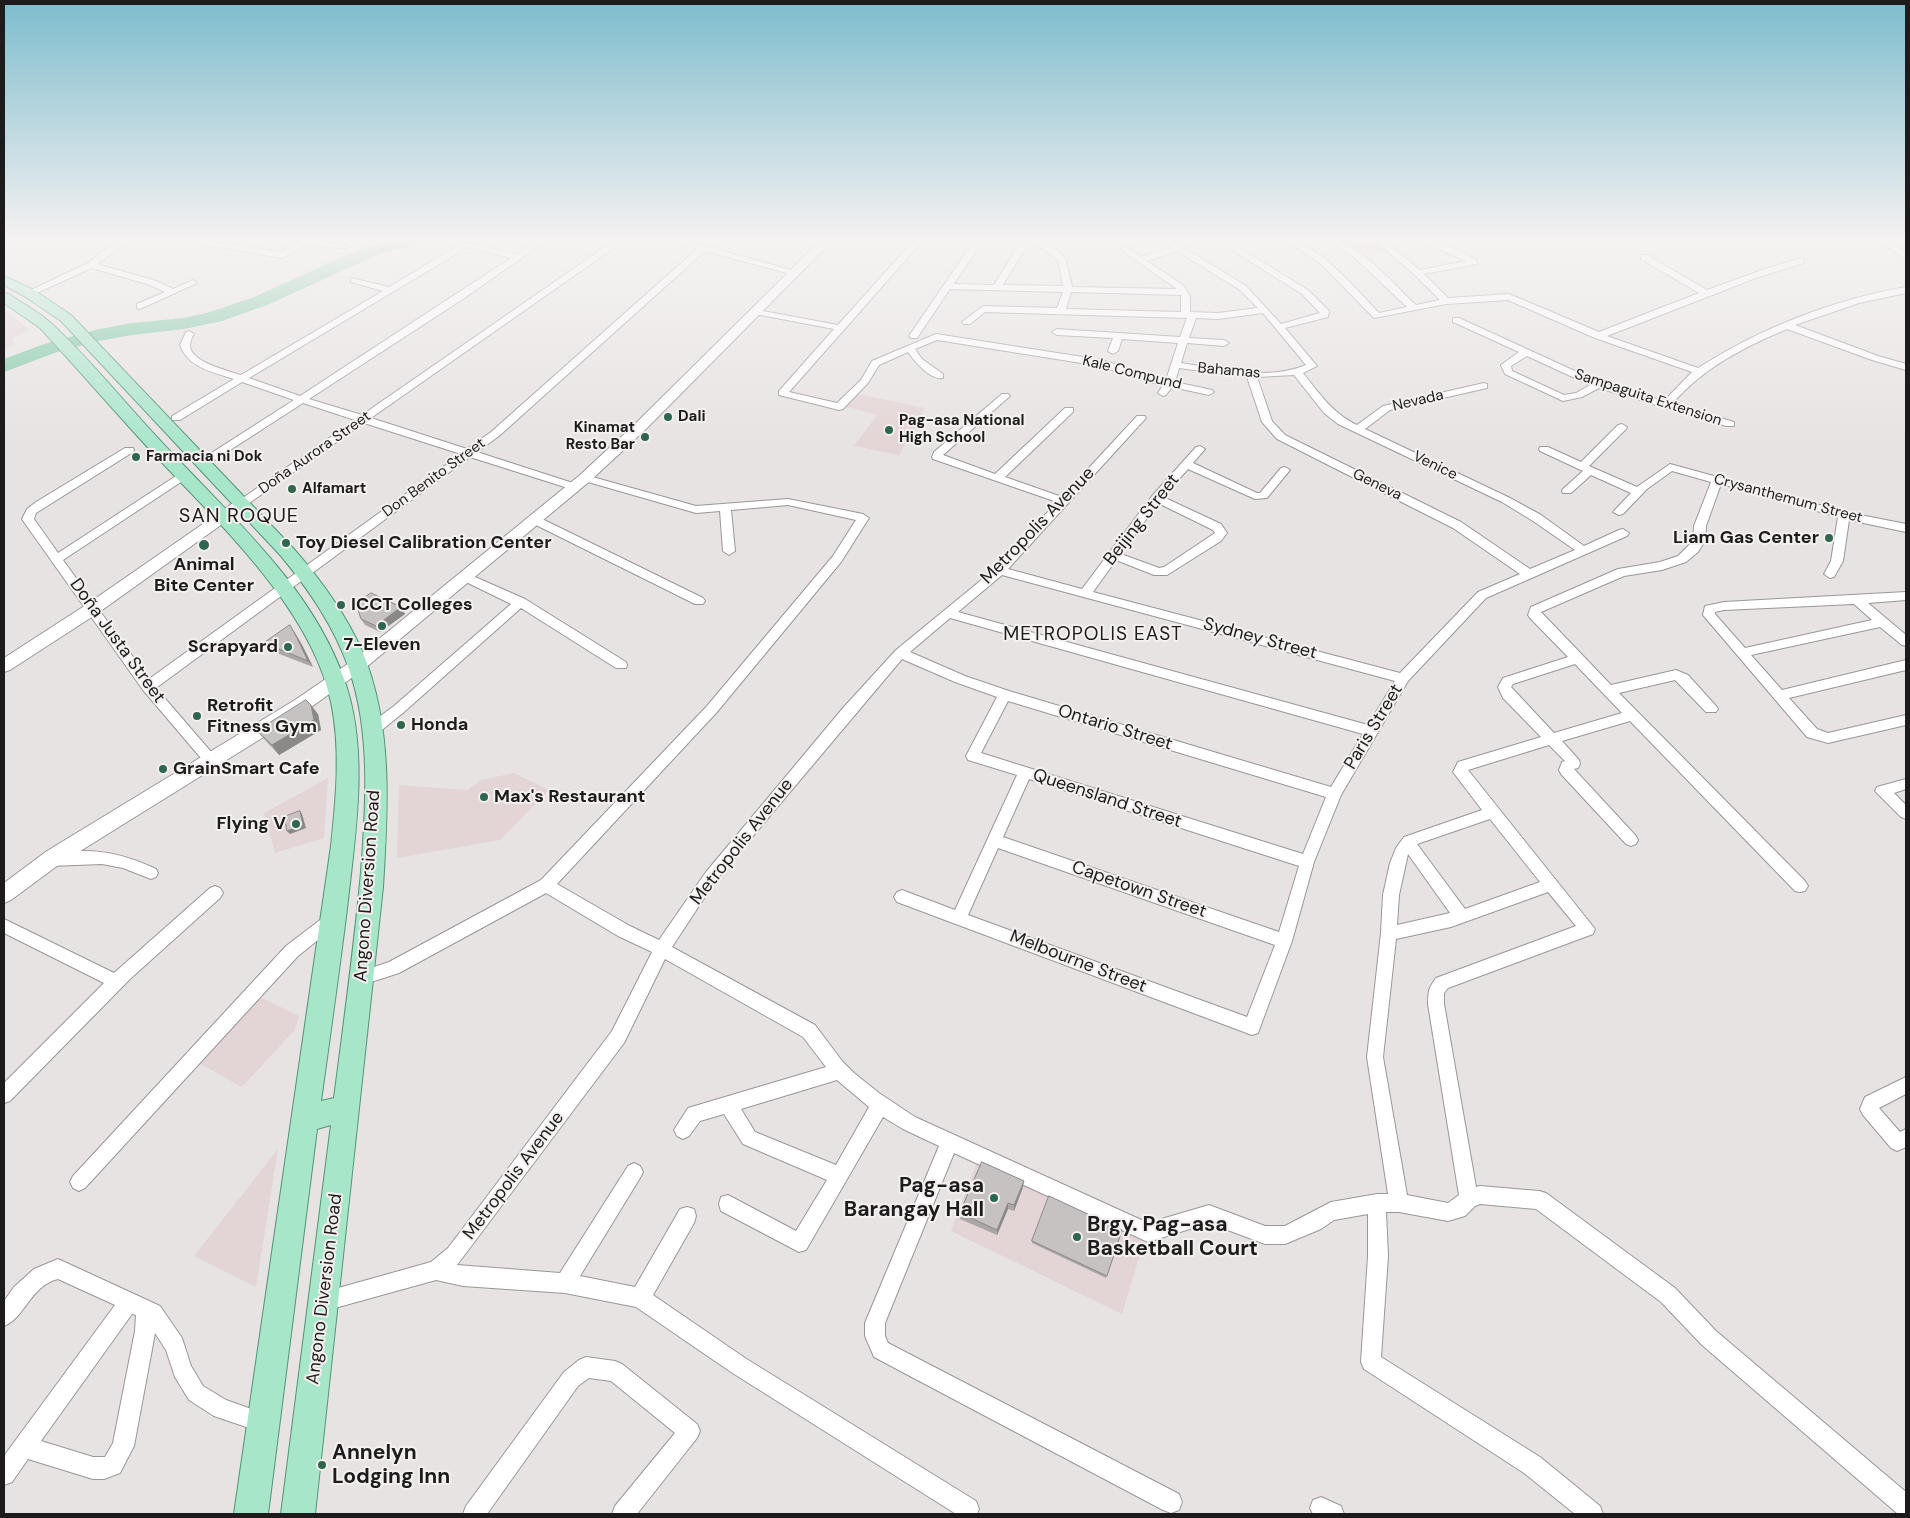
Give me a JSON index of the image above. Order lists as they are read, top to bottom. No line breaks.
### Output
{"streets":{"main road":["Angono Diversion Road"],"street":["Bahamas","Kale Compund","Sampaguita Extension","Nevada","Doña Aurora Street","Venice","Don Benito Street","Geneva","Crysanthemum Street","Beijing Street","Metropolis Avenue","Sydney Street","Doña Justa Street","Paris Street","Ontario Street","Queensland Street","Capetown Street","Melbourne Street"]},"crossings":[["Bahamas","Venice"],["Bahamas","Geneva"],["Nevada","Venice"],["Doña Aurora Street","Doña Justa Street"],["Doña Aurora Street","Angono Diversion Road"],["Venice","Paris Street"],["Don Benito Street","Doña Justa Street"],["Don Benito Street","Angono Diversion Road"],["Geneva","Paris Street"],["Beijing Street","Sydney Street"],["Metropolis Avenue","Sydney Street"],["Metropolis Avenue","Ontario Street"],["Metropolis Avenue","Angono Diversion Road"],["Sydney Street","Paris Street"],["Paris Street","Ontario Street"],["Paris Street","Queensland Street"],["Paris Street","Capetown Street"],["Paris Street","Melbourne Street"],["Ontario Street","Queensland Street"]],"districts":["SAN ROQUE","METROPOLIS EAST"],"places":["Dali","Pag-asa National High School","Kinamat Resto Bar","Farmacia ni Dok","Alfamart","Liam Gas Center","Toy Diesel Calibration Center","Animal Bite Center","ICCT Colleges","7-Eleven","Scrapyard","Retrofit Fitness Gym","Honda","GrainSmart Cafe","Max's Restaurant","Flying V","Pag-asa Barangay Hall","Brgy. Pag-asa Basketball Court","Annelyn Lodging Inn"]}
